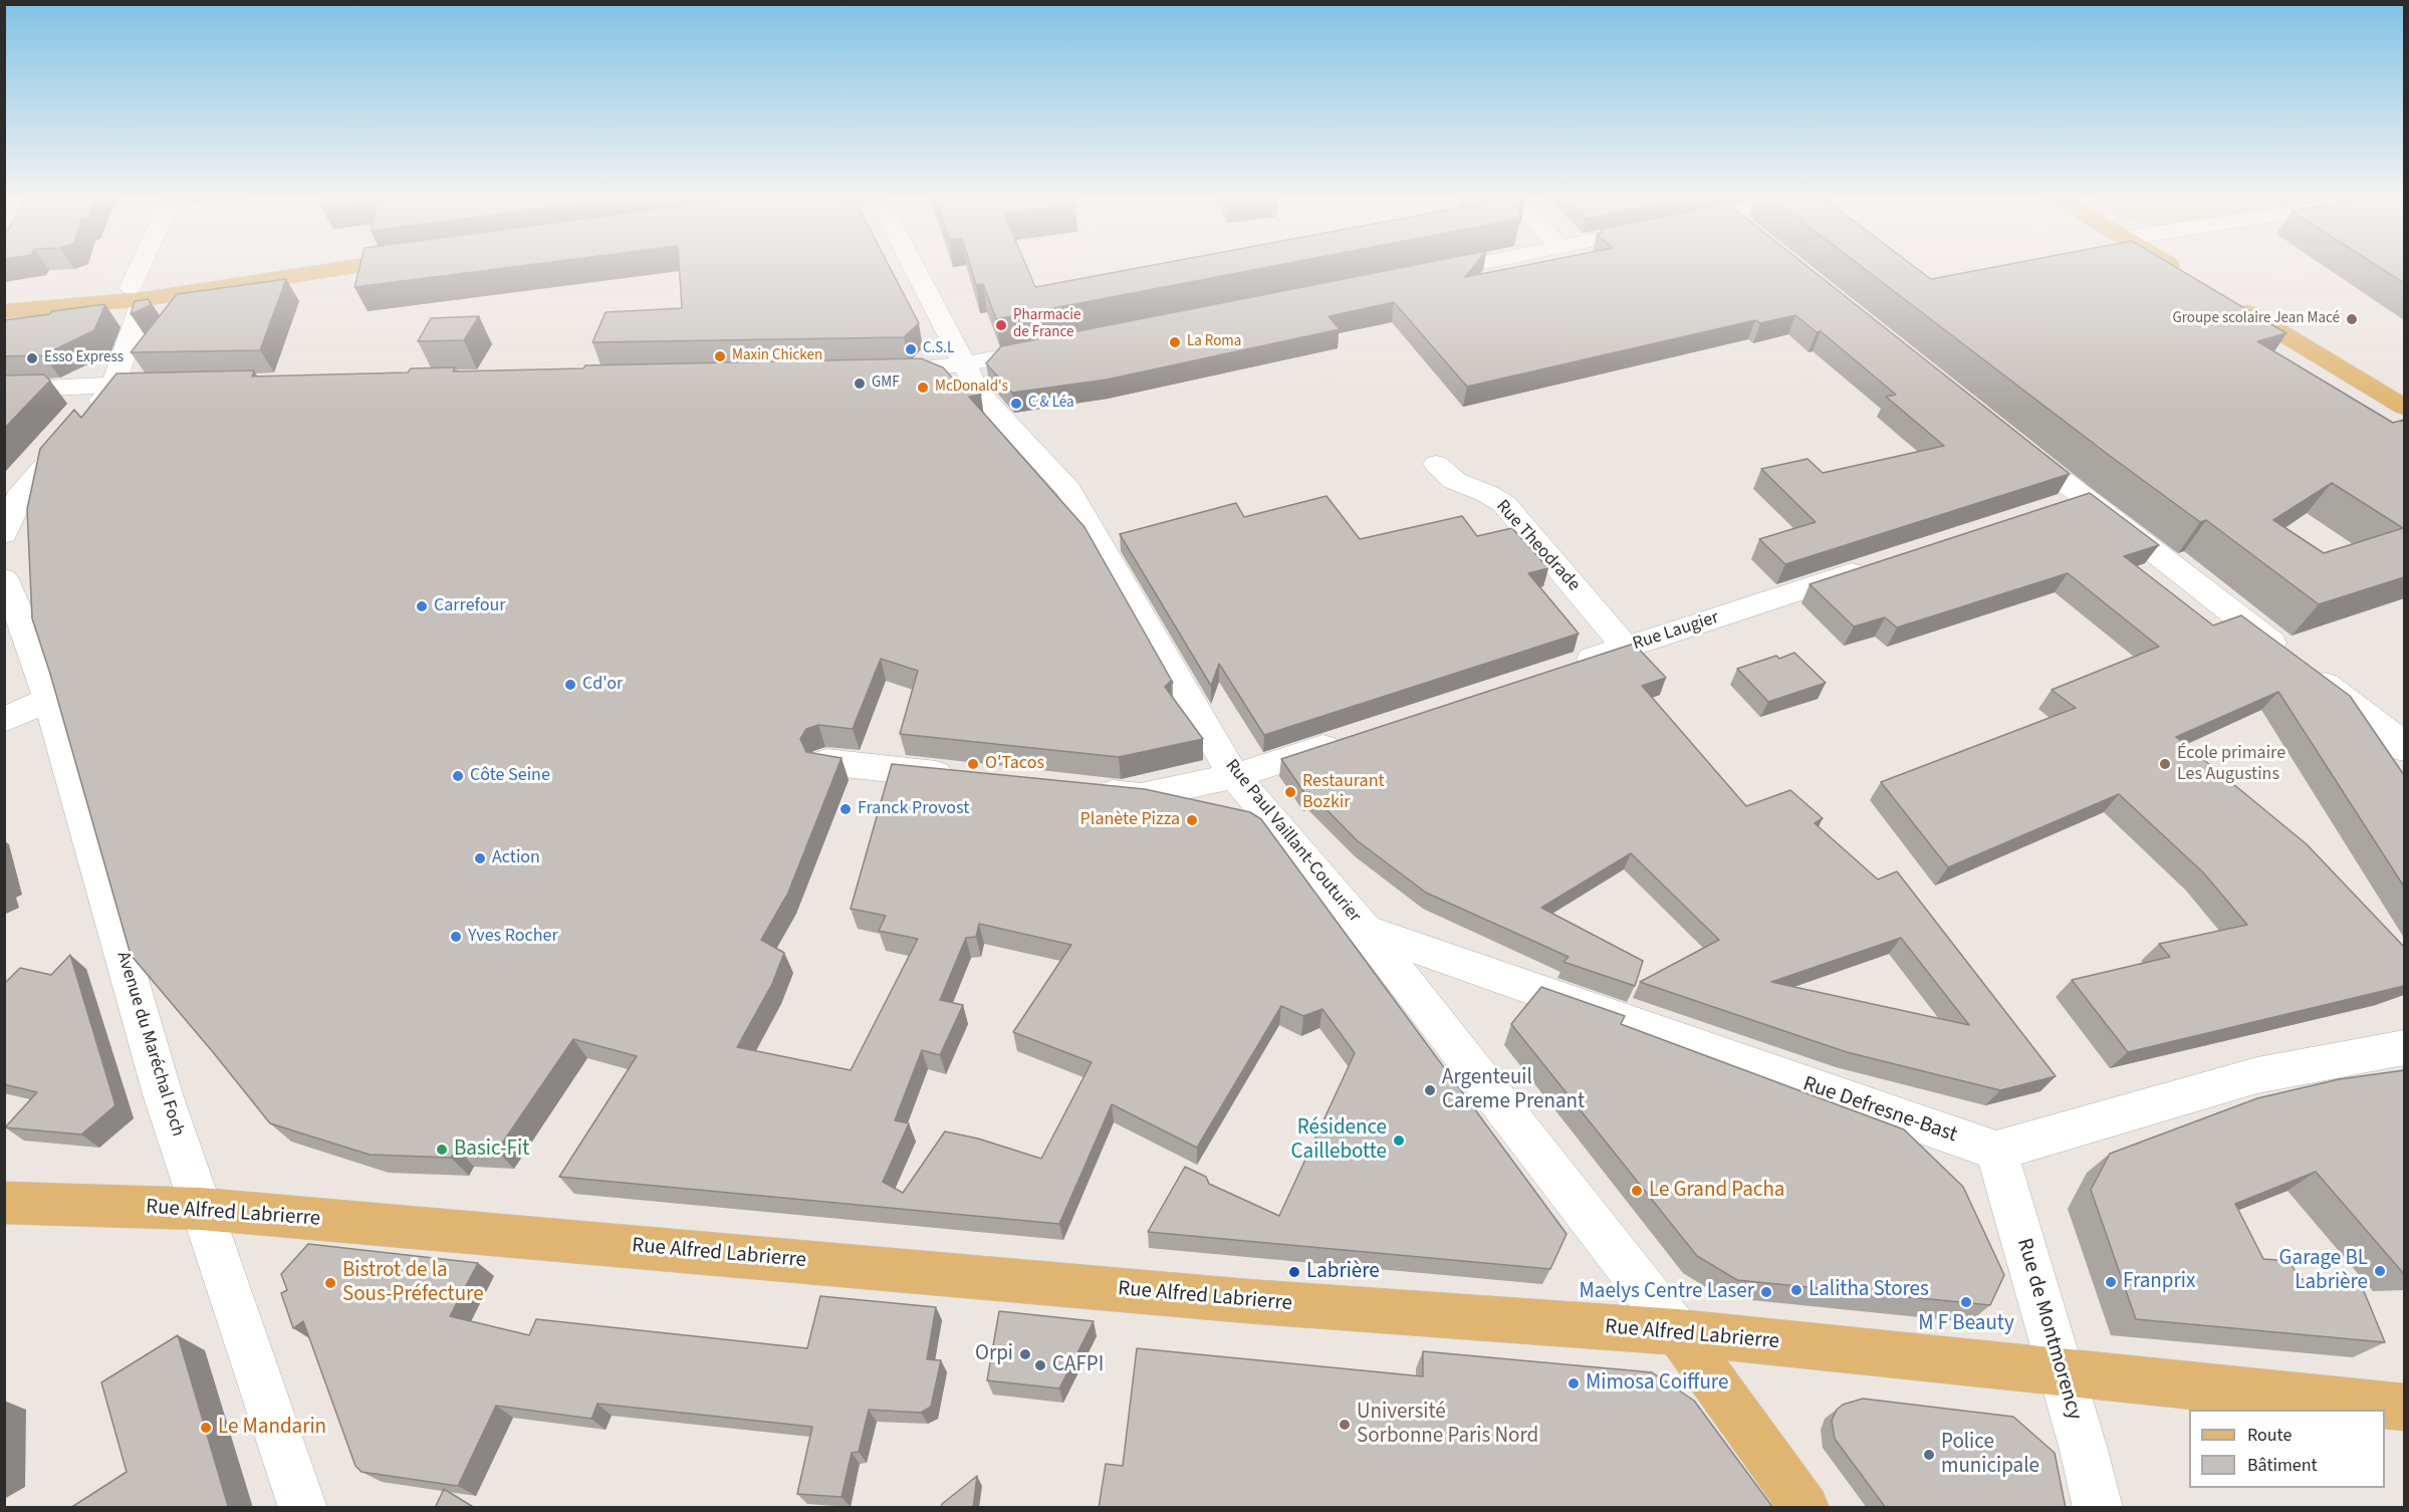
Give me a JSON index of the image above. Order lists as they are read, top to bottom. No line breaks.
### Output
{"streets":{"main road":["Rue Alfred Labrierre"],"street":["Rue Theodrade","Rue Laugier","Rue Paul Vaillant-Couturier","Avenue du Maréchal Foch","Rue Defresne-Bast","Rue de Montmorency"]},"crossings":[["Rue Theodrade","Rue Laugier"],["Rue Paul Vaillant-Couturier","Rue Defresne-Bast"],["Rue Paul Vaillant-Couturier","Rue Alfred Labrierre"],["Avenue du Maréchal Foch","Rue Alfred Labrierre"],["Rue Defresne-Bast","Rue de Montmorency"],["Rue Alfred Labrierre","Rue de Montmorency"]],"places":["Groupe scolaire Jean Macé","Pharmacie de France","La Roma","C.S.L","Maxin Chicken","Esso Express","GMF","McDonald's","C & Léa","Carrefour","Cd'or","O'Tacos","École primaire Les Augustins","Côte Seine","Restaurant Bozkir","Franck Provost","Planète Pizza","Action","Yves Rocher","Argenteuil Careme Prenant","Résidence Caillebotte","Basic-Fit","Le Grand Pacha","Garage BL Labrière","Labrière","Franprix","Bistrot de la Sous-Préfecture","Lalitha Stores","Maelys Centre Laser","M F Beauty","Orpi","CAFPI","Mimosa Coiffure","Université Sorbonne Paris Nord","Le Mandarin","Police municipale"],"legend":["Route","Bâtiment"]}
